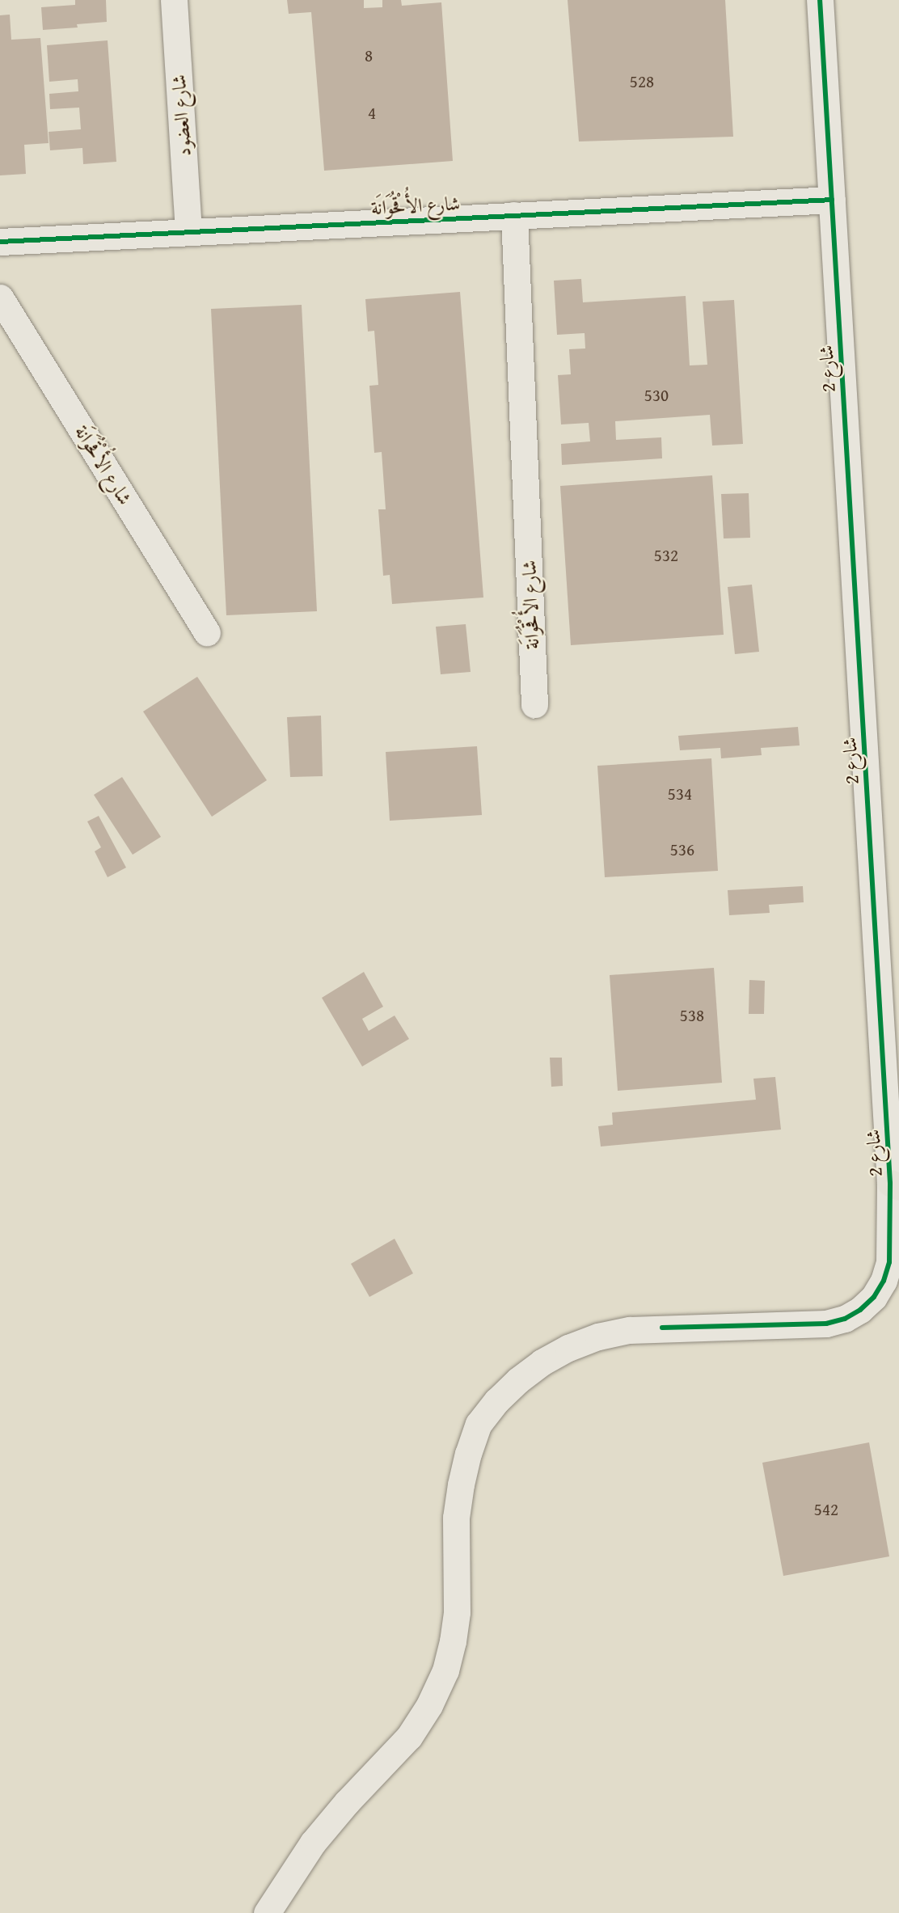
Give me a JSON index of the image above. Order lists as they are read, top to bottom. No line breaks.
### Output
{"streets":{"street":["شارع العضود","شارع الأُقْحُوَانَة","شارع 2"]},"crossings":[["شارع العضود","شارع الأُقْحُوَانَة"],["شارع الأُقْحُوَانَة","شارع 2"]],"house_numbers":["8","528","4","530","532","534","536","538","542"]}
